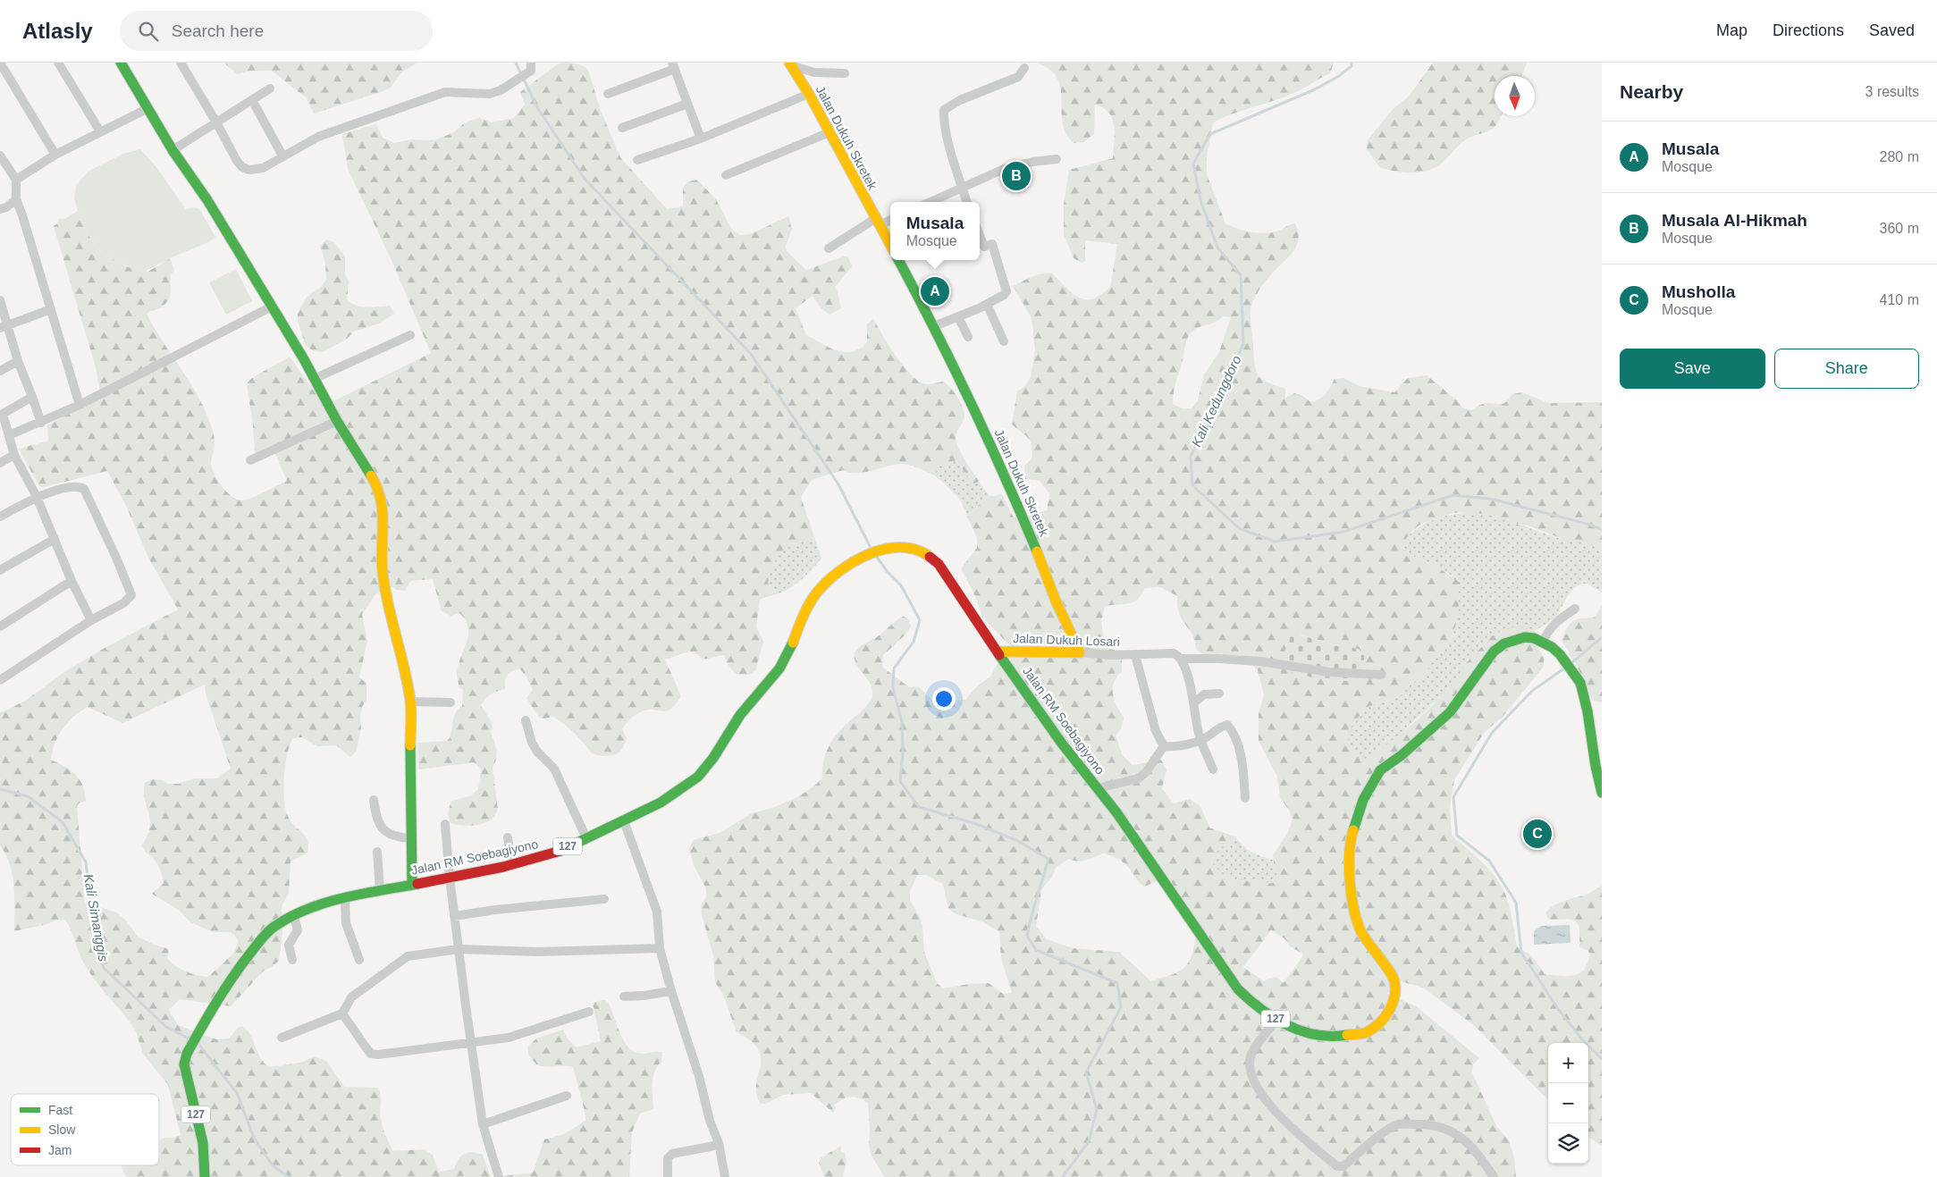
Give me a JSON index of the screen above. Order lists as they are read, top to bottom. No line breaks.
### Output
{"streets":{"main road":["Jalan Dukuh Skretek","Jalan Dukuh Losari","Jalan RM Soebagiyono","127"]},"crossings":[["Jalan Dukuh Skretek","Jalan Dukuh Losari"],["Jalan Dukuh Losari","Jalan RM Soebagiyono"]],"water":["Kali Kedungdoro","Kali Simanggis"],"legend":["Fast","Slow","Jam"],"north":"bottom","page":{"header":"Atlasly","search":"Search here","nav":["Map","Directions","Saved"],"heading":["Nearby","3 results"],"list":[{"mark":"A","name":"Musala","note":"Mosque","value":"280 m"},{"mark":"B","name":"Musala Al-Hikmah","note":"Mosque","value":"360 m"},{"mark":"C","name":"Musholla","note":"Mosque","value":"410 m"}],"pins":["B","A","C"],"popup":["Musala","Mosque"],"buttons":["Save","Share"],"map_buttons":["+","−"]}}
